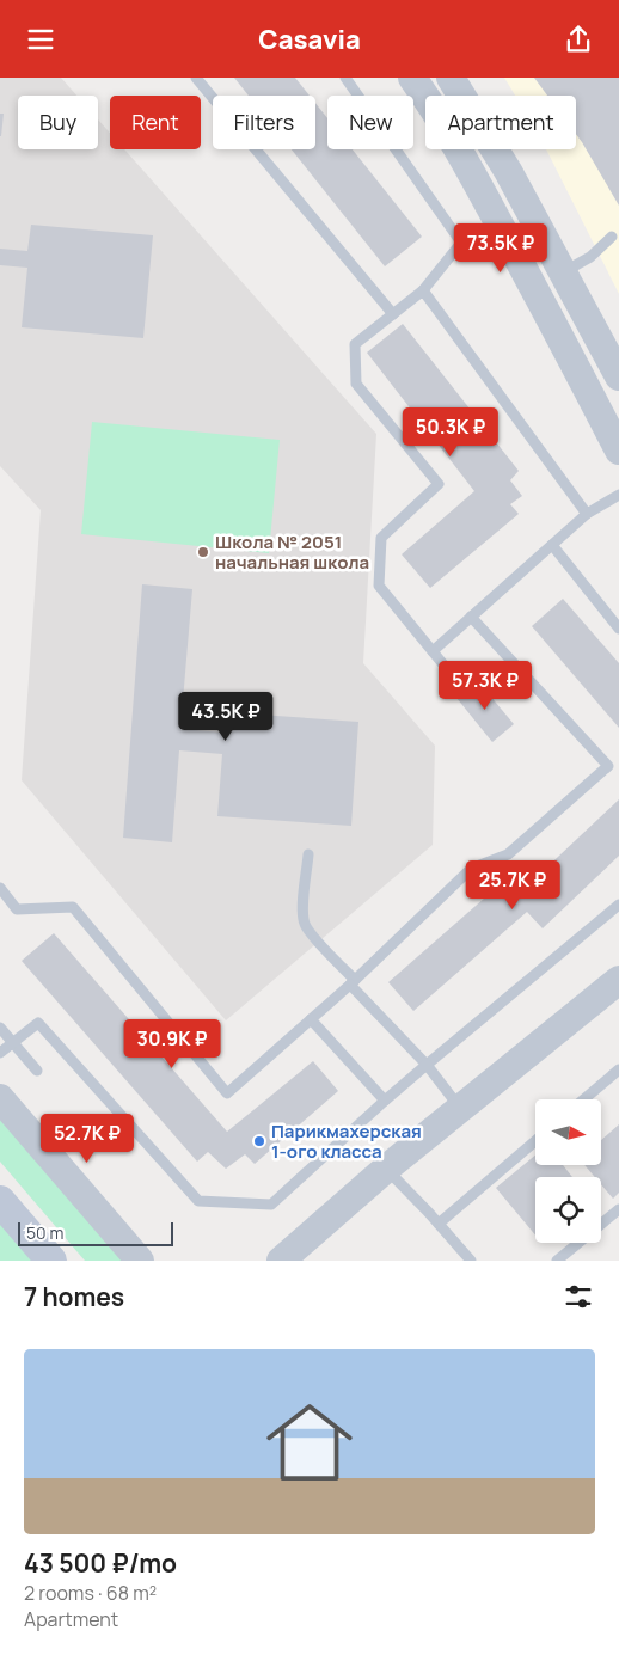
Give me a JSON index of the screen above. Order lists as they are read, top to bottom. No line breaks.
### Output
{"places":["Школа № 2051 начальная школа","Парикмахерская 1-ого класса"],"scale_bar":"50 m","north":"right","page":{"header":"Casavia","chip":["Buy","Rent","Filters","New","Apartment"],"price":["73.5K ₽","50.3K ₽","57.3K ₽","43.5K ₽","25.7K ₽","30.9K ₽","52.7K ₽"],"scale":"50 m","heading":"7 homes","list":[{"name":"43 500 ₽/mo","note":"2 rooms · 68 m² · Apartment"}]}}
